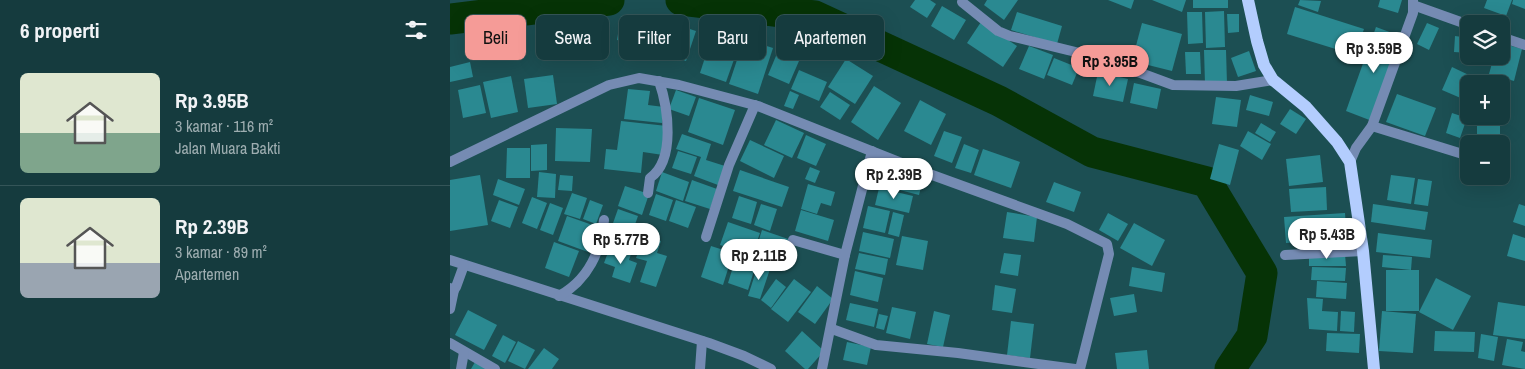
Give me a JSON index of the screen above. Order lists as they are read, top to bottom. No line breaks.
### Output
{"page":{"heading":"6 properti","map_buttons":["+","−"],"chip":["Beli","Sewa","Filter","Baru","Apartemen"],"price":["Rp 3.59B","Rp 3.95B","Rp 2.39B","Rp 5.43B","Rp 5.77B","Rp 2.11B"],"list":[{"name":"Rp 3.95B","note":"3 kamar · 116 m² · Jalan Muara Bakti"},{"name":"Rp 2.39B","note":"3 kamar · 89 m² · Apartemen"}]}}
